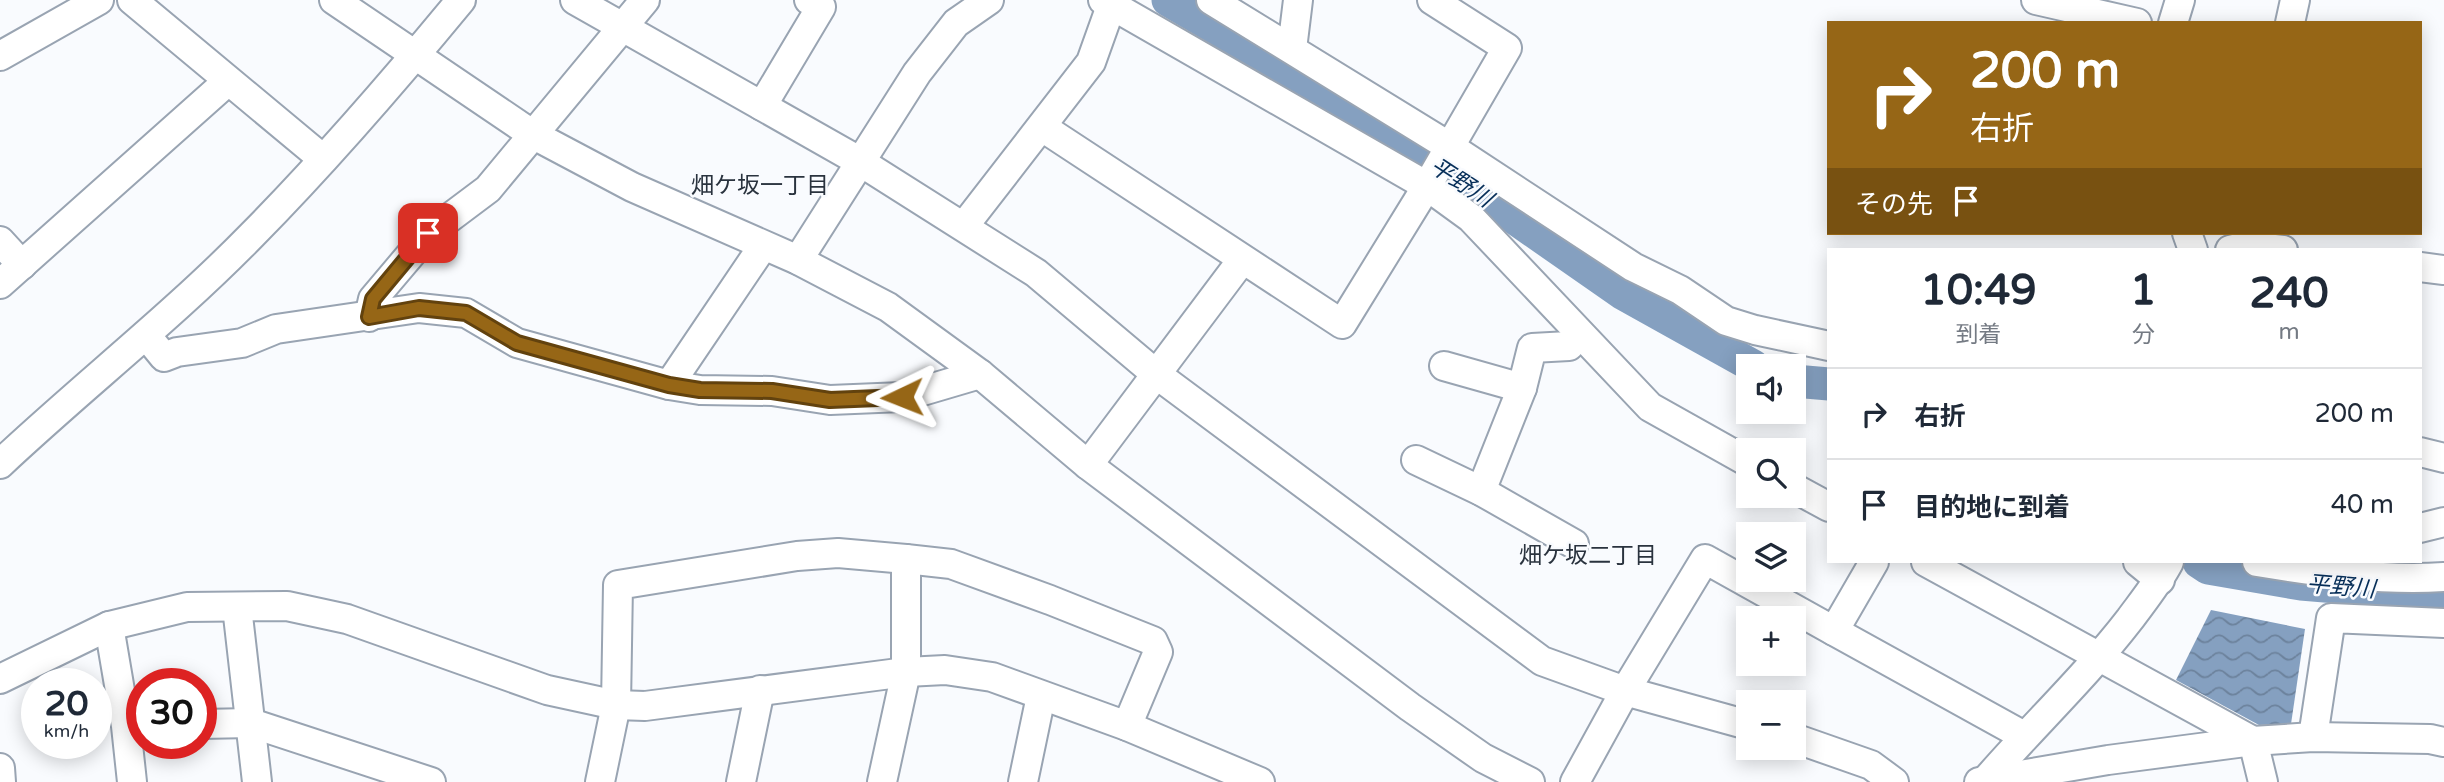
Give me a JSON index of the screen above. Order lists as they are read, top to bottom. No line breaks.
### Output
{"districts":["畑ケ坂一丁目","畑ケ坂二丁目"],"water":["平野川"],"page":{"turn":["200 m","右折"],"then":"その先","eta":["10:49","到着","1","分","240","m"],"map_buttons":["+","−"],"list":[{"name":"右折","value":"200 m"},{"name":"目的地に到着","value":"40 m"}],"speed":"20 km/h","limit":"30"}}
